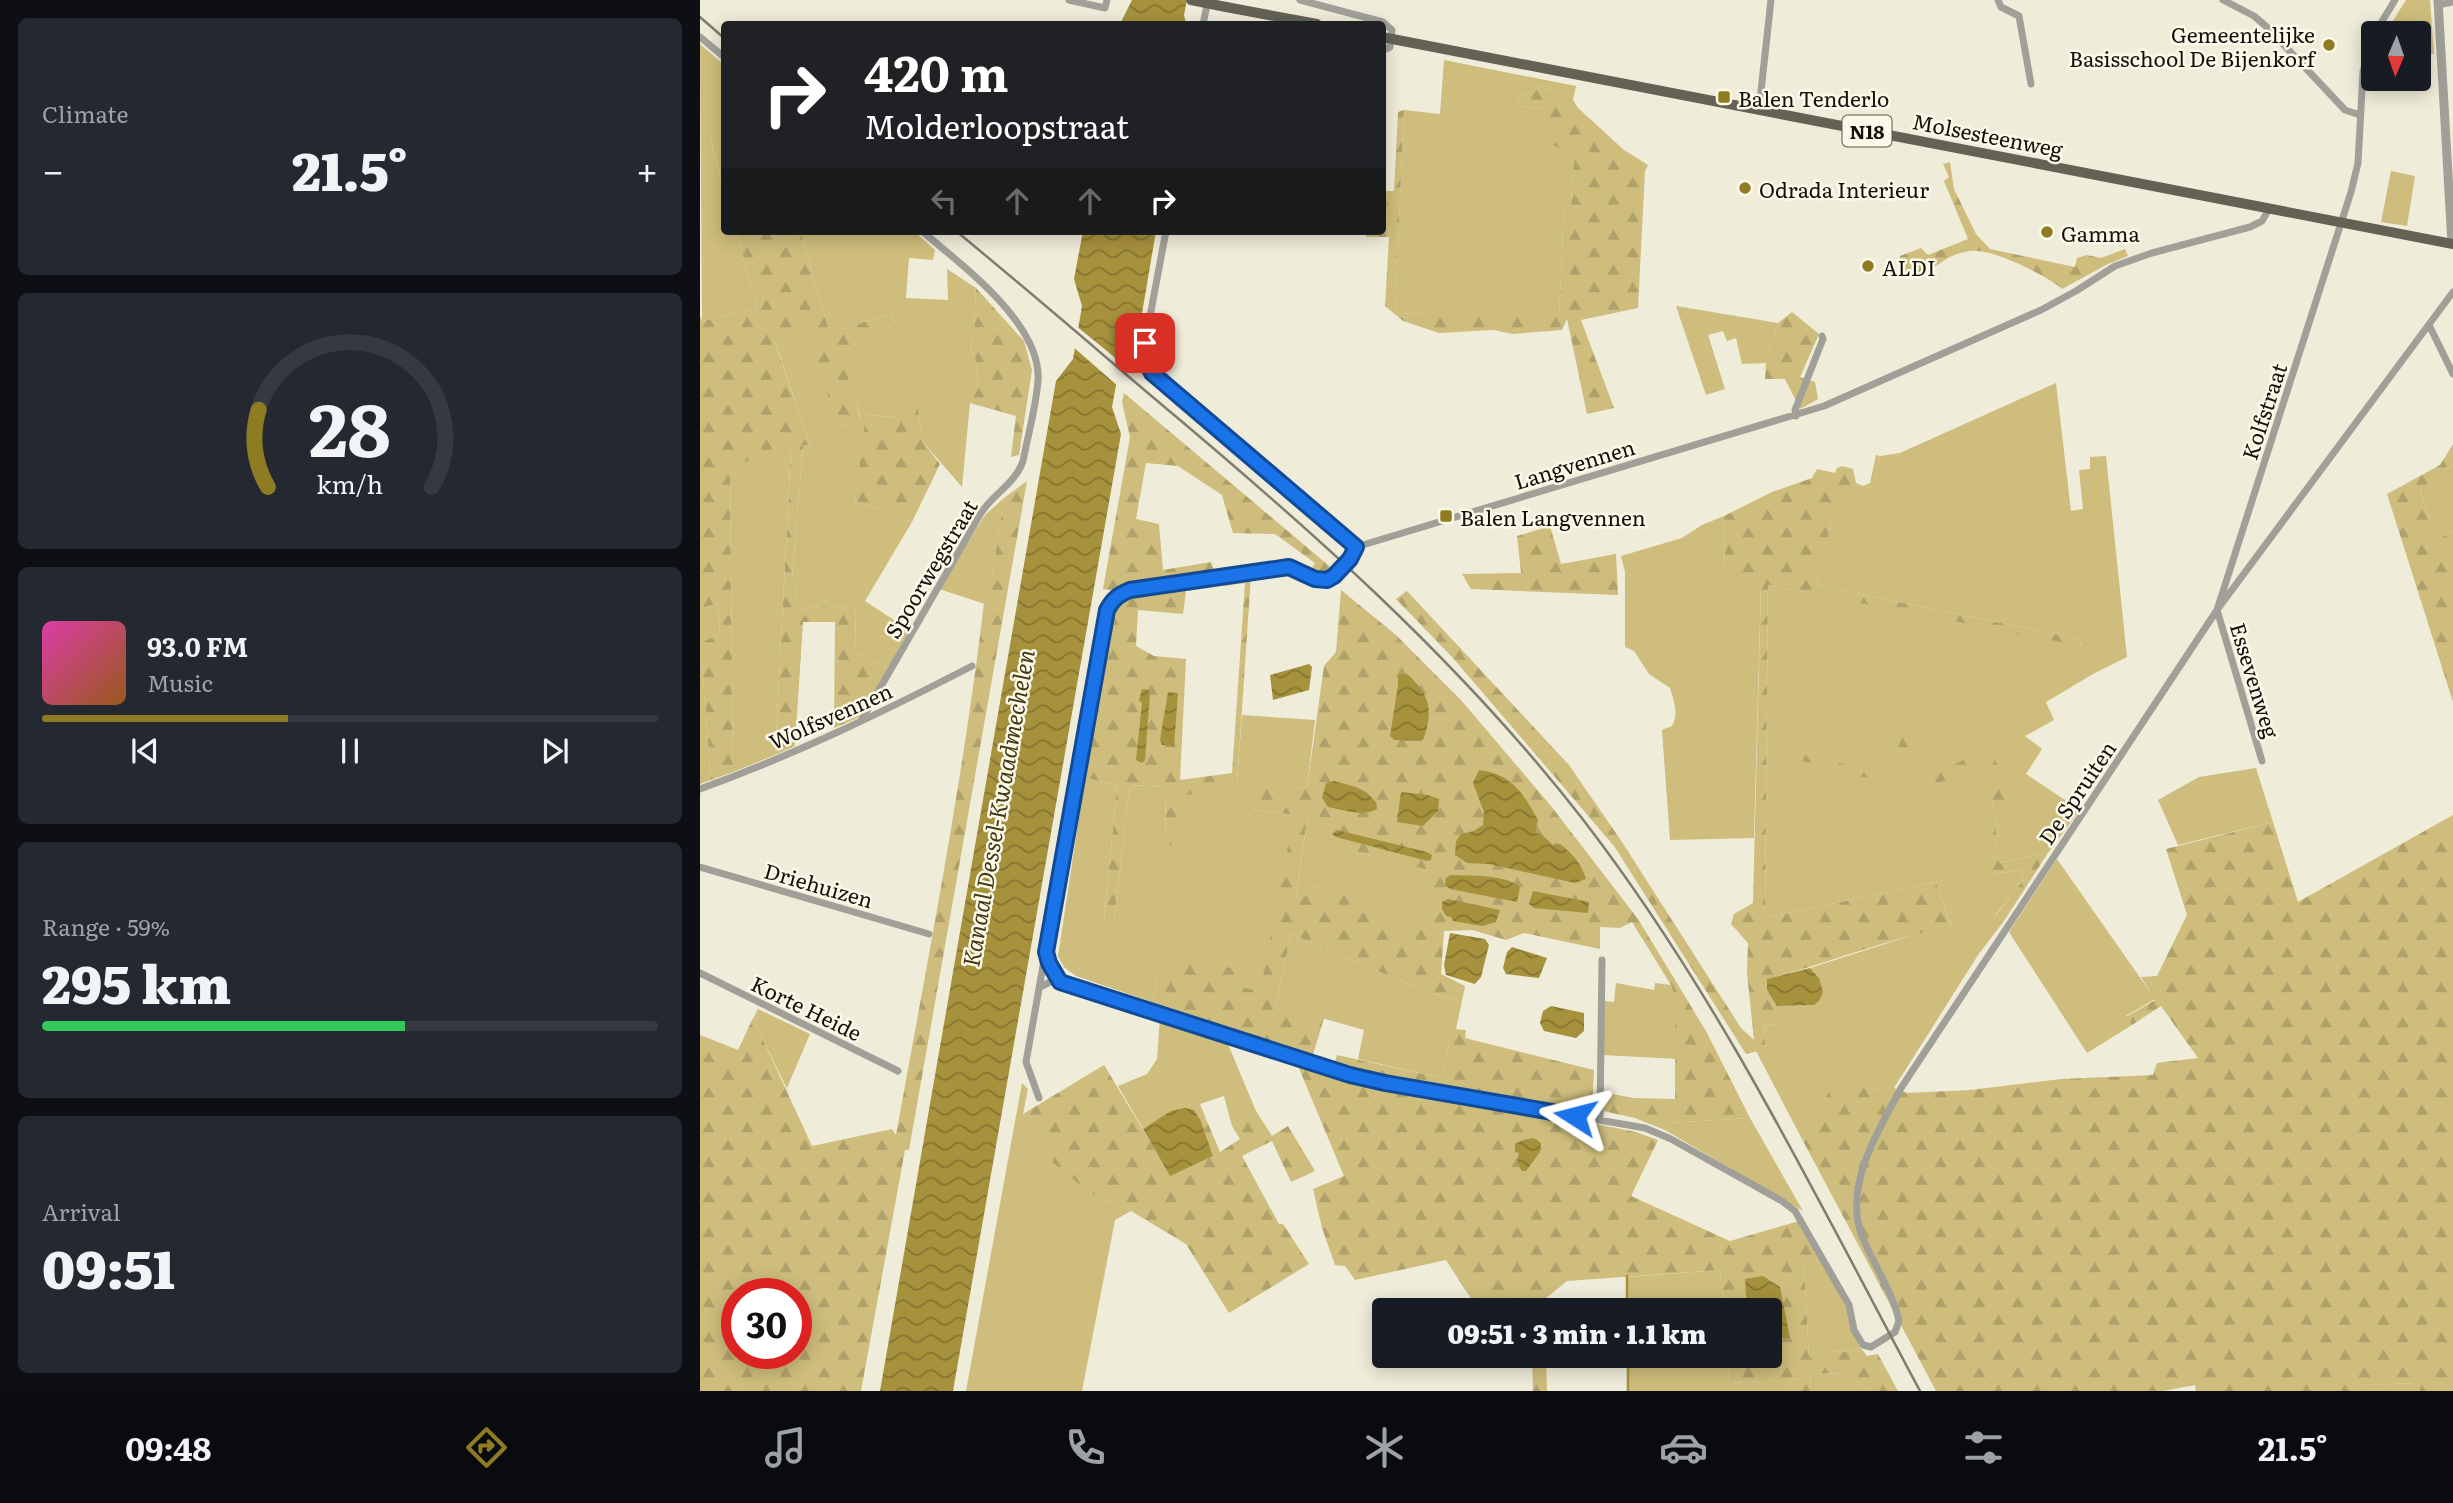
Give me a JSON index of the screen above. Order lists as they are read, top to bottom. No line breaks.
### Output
{"streets":{"main road":["N18","Molsesteenweg"],"street":["Kolfstraat","Langvennen","Spoorwegstraat","Essevenweg","Wolfsvennen","De Spruiten","Driehuizen","Korte Heide"]},"crossings":[["Molsesteenweg","Kolfstraat"],["Molsesteenweg","Langvennen"],["Kolfstraat","Essevenweg"],["Kolfstraat","De Spruiten"],["Spoorwegstraat","Wolfsvennen"],["Essevenweg","De Spruiten"]],"water":["Kanaal Dessel-Kwaadmechelen"],"places":{"other":["Gemeentelijke Basisschool De Bijenkorf","Odrada Interieur","Gamma","ALDI"],"transit":["Balen Tenderlo","Balen Langvennen"]},"north":"bottom","page":{"tile":["Climate",["Range · 59%","295 km"],["Arrival","09:51"]],"turn":["420 m","Molderloopstraat"],"heat":["−","21.5°","+"],"song":["93.0 FM","Music"],"limit":"30","trip":"09:51 · 3 min · 1.1 km","tabs":["09:48","21.5°"],"gauge":["28","km/h"]}}
